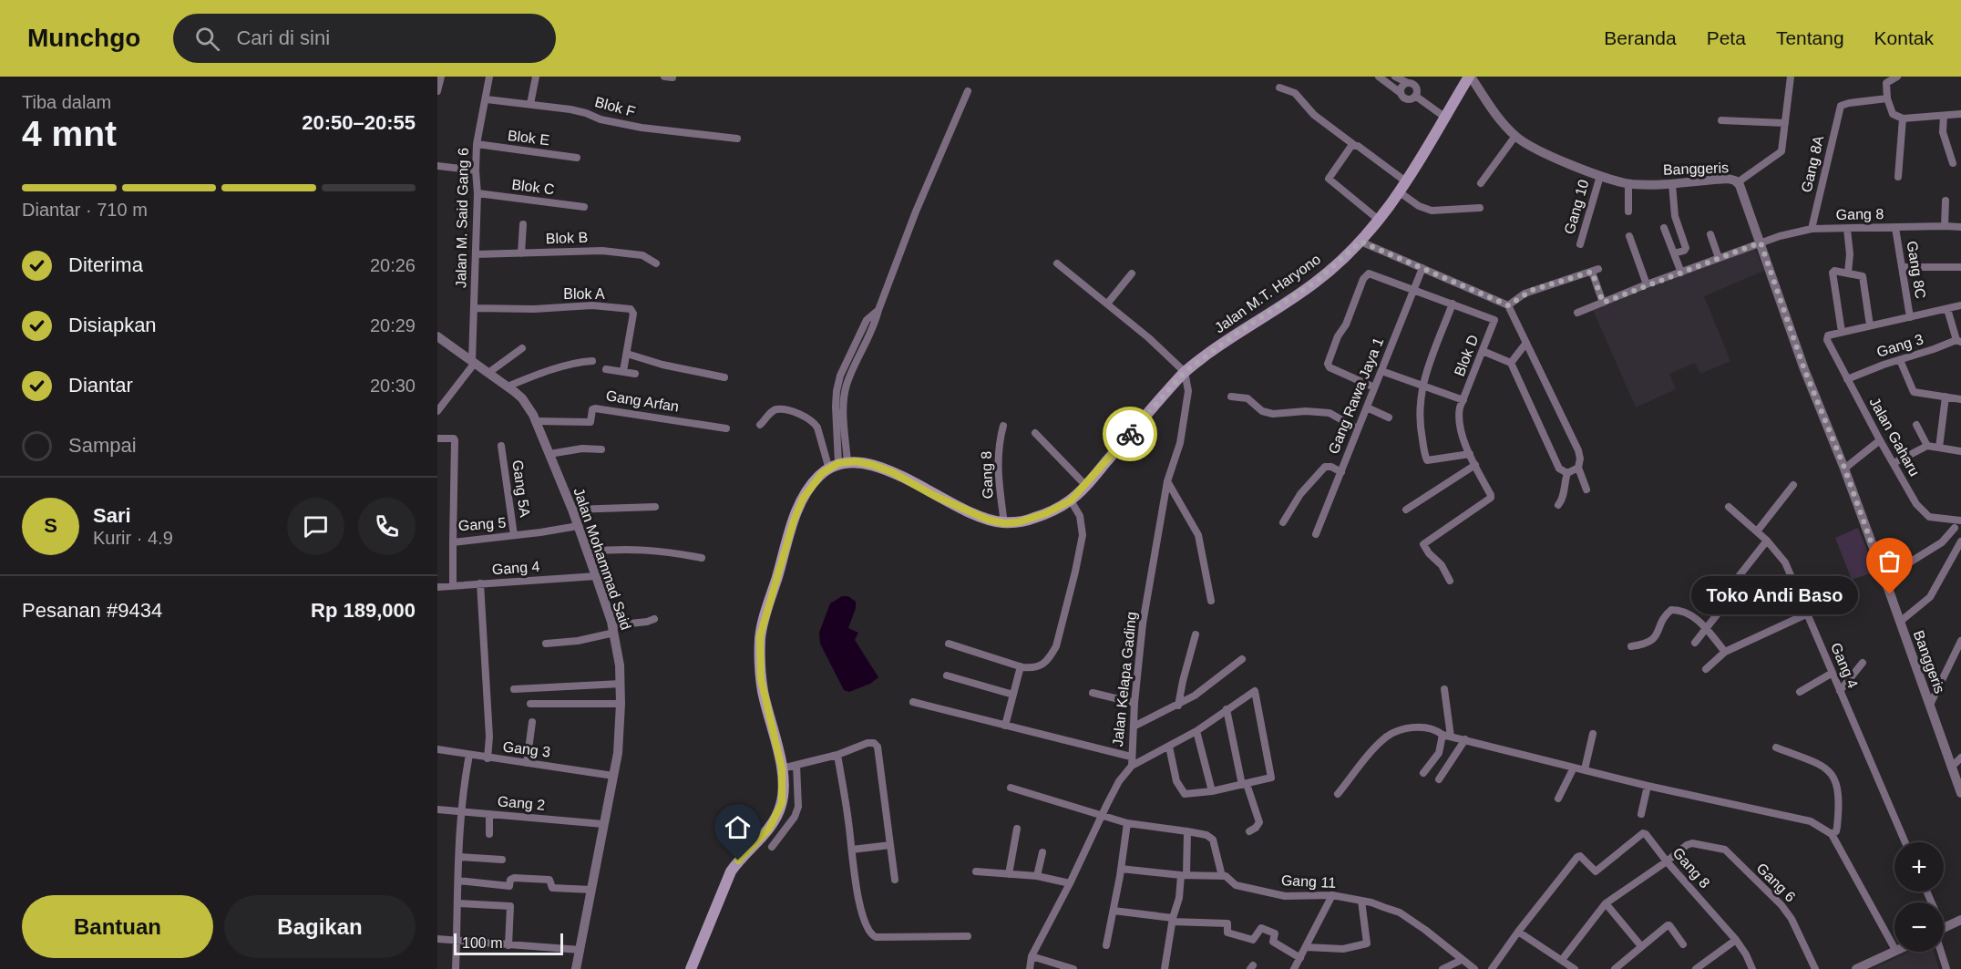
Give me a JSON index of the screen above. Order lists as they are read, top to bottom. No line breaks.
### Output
{"streets":{"main road":["Jalan M.T. Haryono"],"street":["Blok F","Blok E","Gang 8A","Banggeris","Blok C","Gang 10","Gang 8","Jalan M. Said Gang 6","Blok B","Gang 8C","Blok A","Gang 3","Blok D","Gang Rawa Jaya 1","Gang Arfan","Jalan Gaharu","Gang 5A","Gang 5","Jalan Mohammad Said","Gang 4","Jalan Kelapa Gading","Gang 2","Gang 11","Gang 6"]},"crossings":[["Blok F","Jalan M. Said Gang 6"],["Blok E","Jalan M. Said Gang 6"],["Gang 8A","Gang 8"],["Banggeris","Gang 10"],["Banggeris","Gang 8"],["Banggeris","Jalan M.T. Haryono"],["Blok C","Jalan M. Said Gang 6"],["Gang 8","Gang 8C"],["Gang 8","Jalan M.T. Haryono"],["Gang 8","Gang 6"],["Jalan M. Said Gang 6","Blok B"],["Jalan M. Said Gang 6","Blok A"],["Jalan M. Said Gang 6","Jalan Mohammad Said"],["Jalan M.T. Haryono","Jalan Kelapa Gading"],["Gang 3","Jalan Gaharu"],["Gang 3","Jalan Mohammad Said"],["Gang Arfan","Jalan Mohammad Said"],["Gang 5A","Gang 5"],["Gang 5","Jalan Mohammad Said"],["Jalan Mohammad Said","Gang 4"],["Jalan Mohammad Said","Gang 2"]],"places":["Toko Andi Baso"],"scale_bar":"100 m","page":{"header":"Munchgo","search":"Cari di sini","nav":["Beranda","Peta","Tentang","Kontak"],"heading":["4 mnt","Tiba dalam","20:50–20:55"],"panel":["Sari","Kurir · 4.9","Pesanan #9434","Rp 189,000"],"bar":"Diantar · 710 m","list":[["Diterima","20:26"],["Disiapkan","20:29"],["Diantar","20:30"],"Sampai"],"round":"S","bubble":"Toko Andi Baso","map_buttons":["+","−"],"buttons":["Bantuan","Bagikan"],"scale":"100 m"}}
